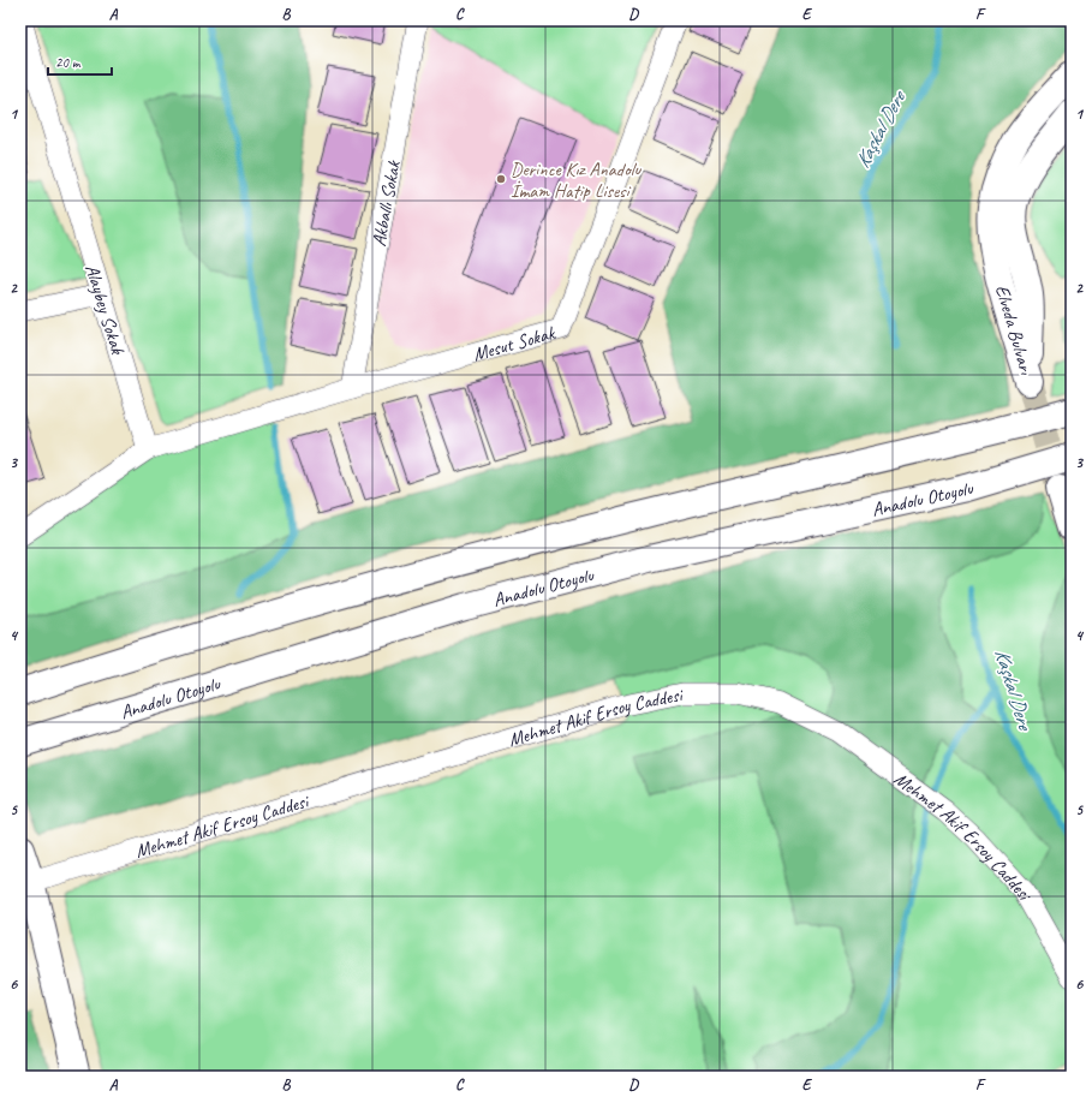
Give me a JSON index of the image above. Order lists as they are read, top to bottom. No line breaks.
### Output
{"streets":{"main road":["Elveda Bulvarı","Anadolu Otoyolu"],"street":["Akballı Sokak","Alaybey Sokak","Mesut Sokak","Mehmet Akif Ersoy Caddesi"]},"crossings":[["Akballı Sokak","Mesut Sokak"],["Alaybey Sokak","Mesut Sokak"]],"water":["Kaşkal Dere"],"places":["Derince Kız Anadolu İmam Hatip Lisesi"],"scale_bar":"20 m","grid":{"columns":["A","B","C","D","E","F"],"rows":["1","2","3","4","5","6"]}}
